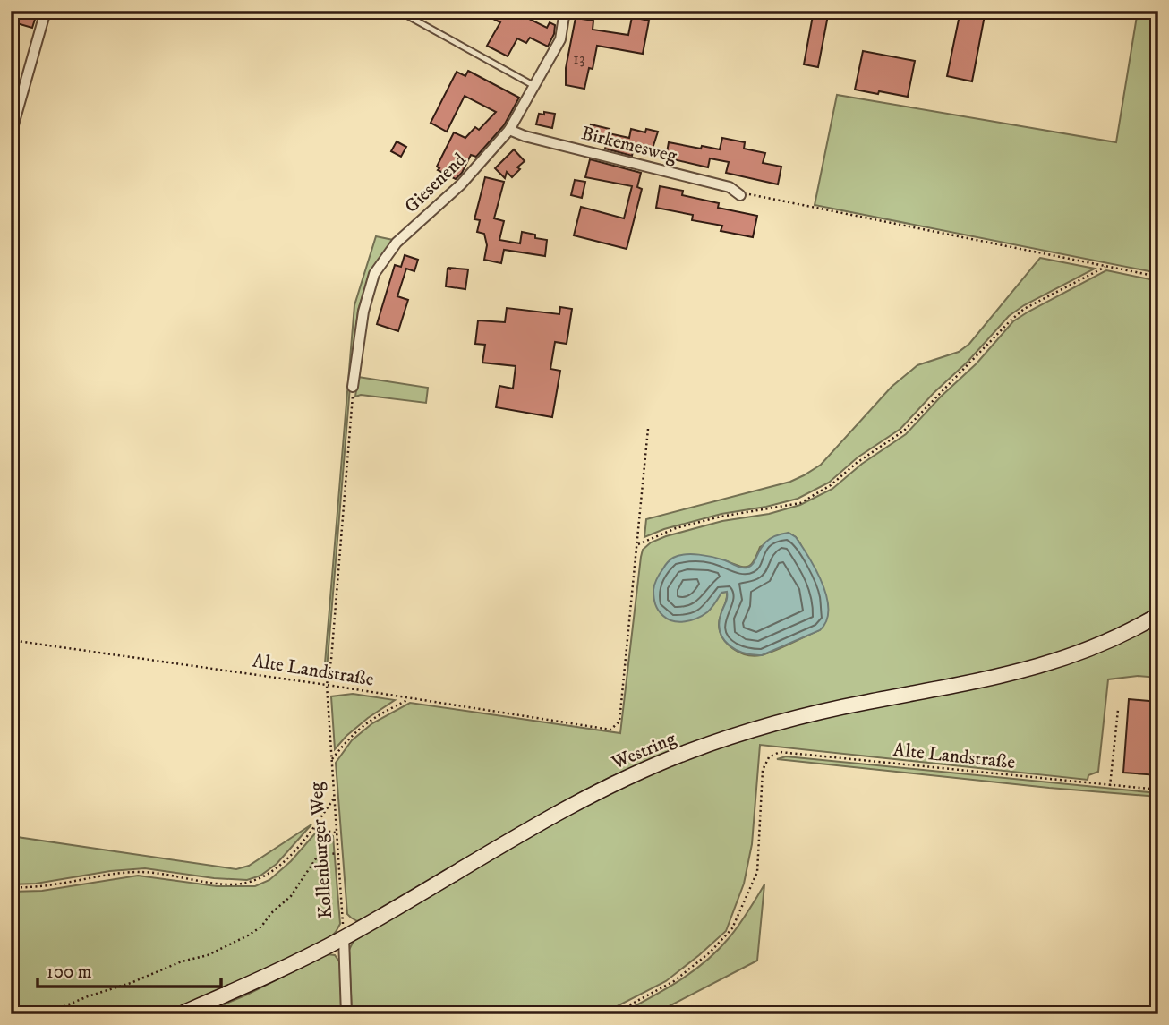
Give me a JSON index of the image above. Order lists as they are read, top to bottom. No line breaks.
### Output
{"streets":{"main road":["Westring"],"street":["Birkemesweg","Giesenend","Kollenburger Weg"],"path":["Alte Landstraße"]},"crossings":[["Birkemesweg","Giesenend"],["Giesenend","Kollenburger Weg"],["Alte Landstraße","Kollenburger Weg"],["Westring","Kollenburger Weg"]],"house_numbers":["13"],"scale_bar":"100 m"}
